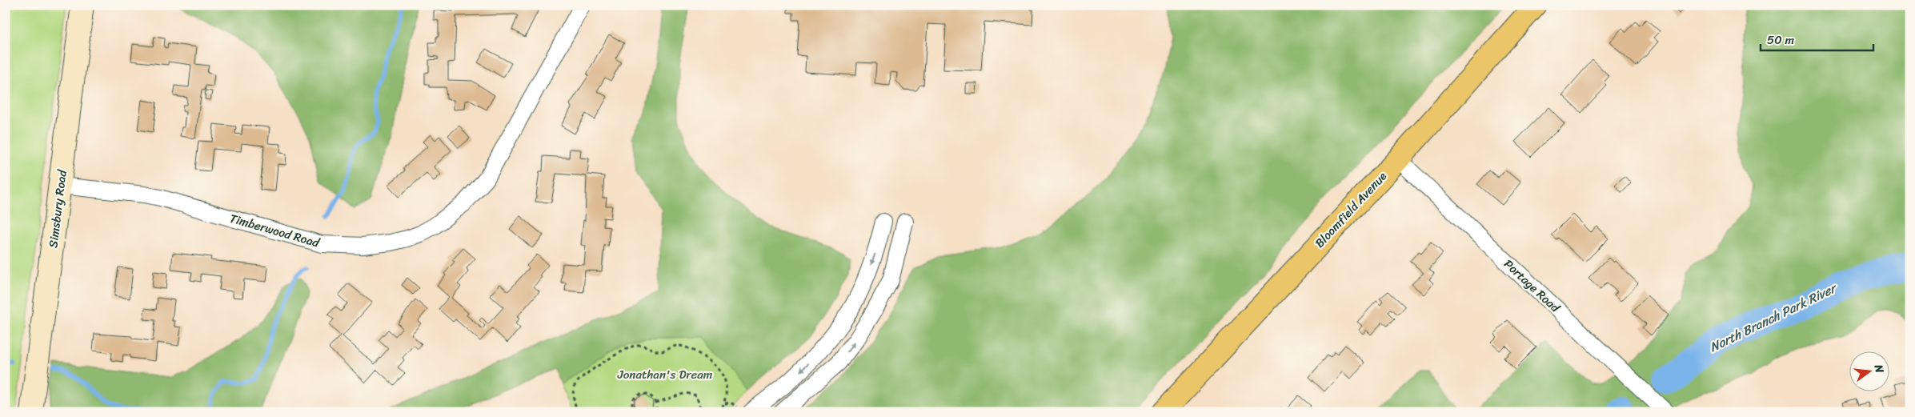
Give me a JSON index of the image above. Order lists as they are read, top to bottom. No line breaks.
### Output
{"streets":{"main road":["Simsbury Road","Bloomfield Avenue"],"street":["Timberwood Road","Portage Road"]},"crossings":[["Simsbury Road","Timberwood Road"],["Bloomfield Avenue","Portage Road"]],"water":["North Branch Park River"],"parks":["Jonathan's Dream"],"scale_bar":"50 m","north":"right"}
